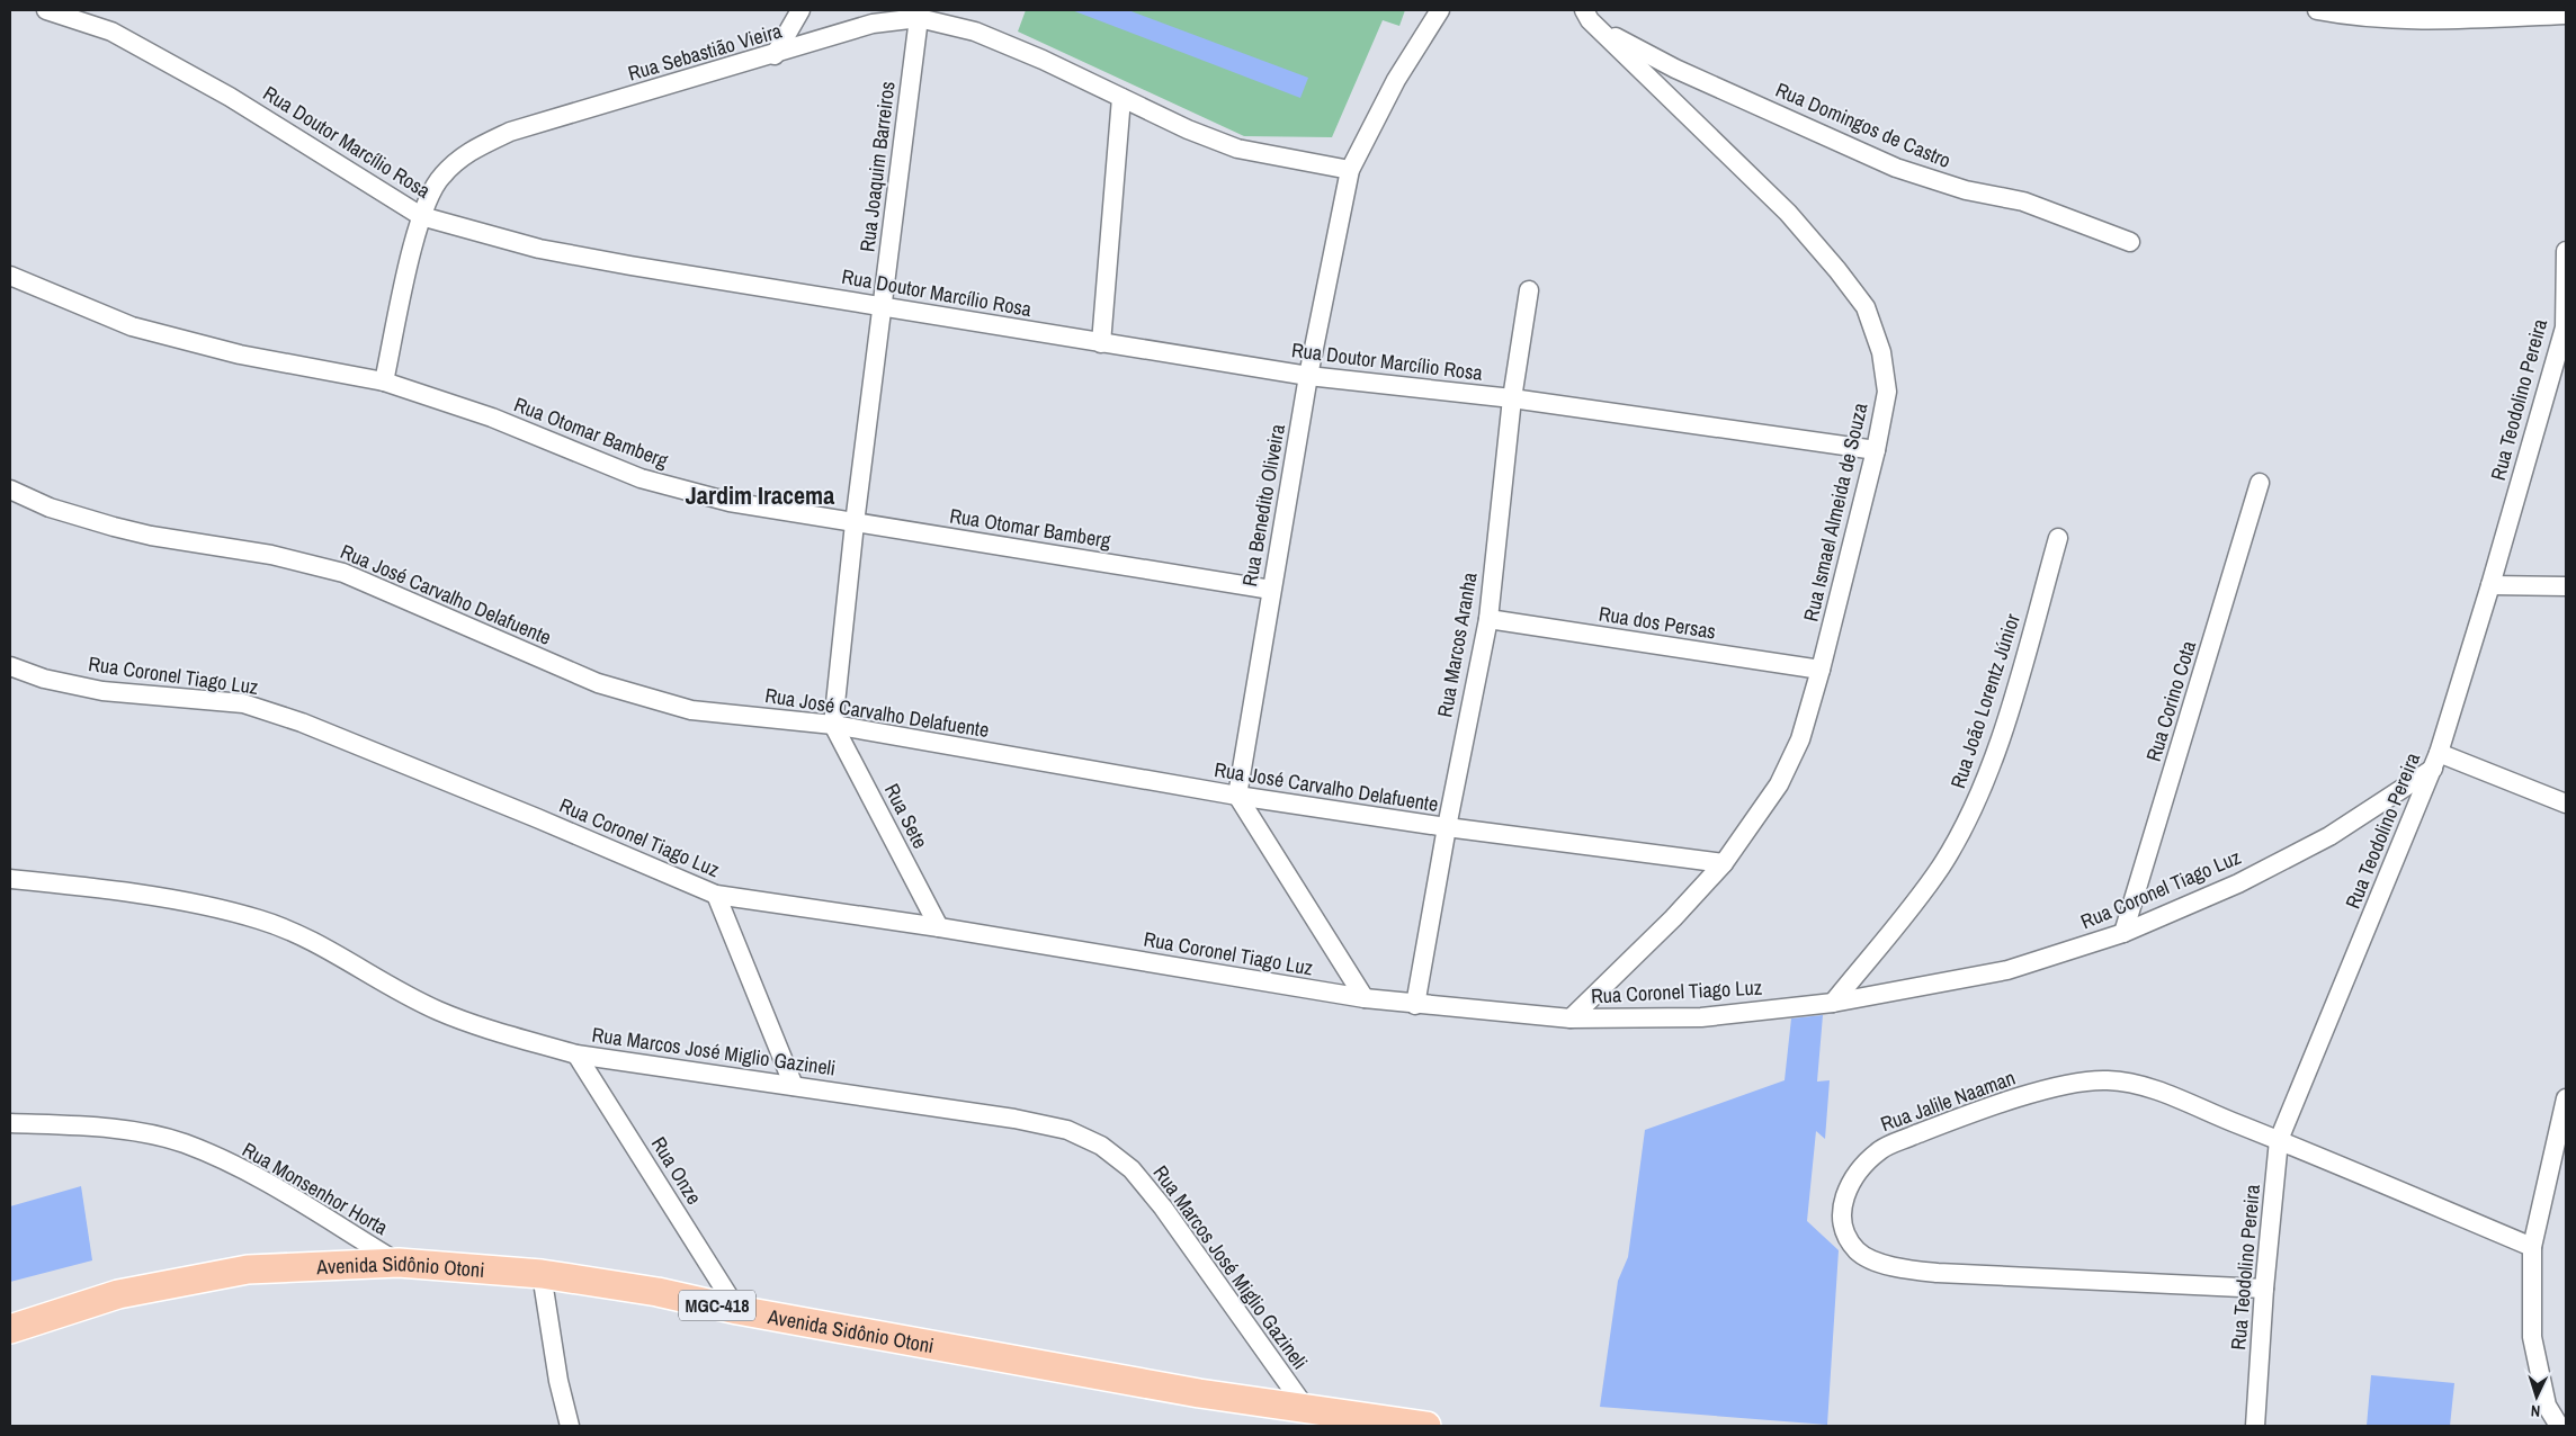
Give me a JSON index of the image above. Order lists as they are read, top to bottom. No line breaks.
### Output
{"streets":{"main road":["Avenida Sidônio Otoni","MGC-418"],"street":["Rua Sebastião Vieira","Rua Domingos de Castro","Rua Doutor Marcílio Rosa","Rua Joaquim Barreiros","Rua Teodolino Pereira","Rua Otomar Bamberg","Rua Benedito Oliveira","Rua Ismael Almeida de Souza","Rua José Carvalho Delafuente","Rua dos Persas","Rua Marcos Aranha","Rua Coronel Tiago Luz","Rua João Lorentz Júnior","Rua Corino Cota","Rua Sete","Rua Marcos José Miglio Gazineli","Rua Jalile Naaman","Rua Onze","Rua Monsenhor Horta"]},"crossings":[["Rua Sebastião Vieira","Rua Doutor Marcílio Rosa"],["Rua Sebastião Vieira","Rua Joaquim Barreiros"],["Rua Sebastião Vieira","Rua Otomar Bamberg"],["Rua Sebastião Vieira","Rua Benedito Oliveira"],["Rua Domingos de Castro","Rua Ismael Almeida de Souza"],["Rua Doutor Marcílio Rosa","Rua Joaquim Barreiros"],["Rua Doutor Marcílio Rosa","Rua Benedito Oliveira"],["Rua Doutor Marcílio Rosa","Rua Ismael Almeida de Souza"],["Rua Doutor Marcílio Rosa","Rua Marcos Aranha"],["Rua Joaquim Barreiros","Rua Otomar Bamberg"],["Rua Joaquim Barreiros","Rua José Carvalho Delafuente"],["Rua Joaquim Barreiros","Rua Sete"],["Rua Teodolino Pereira","Rua Coronel Tiago Luz"],["Rua Teodolino Pereira","Rua Jalile Naaman"],["Rua Otomar Bamberg","Rua Benedito Oliveira"],["Rua Benedito Oliveira","Rua José Carvalho Delafuente"],["Rua Ismael Almeida de Souza","Rua José Carvalho Delafuente"],["Rua Ismael Almeida de Souza","Rua dos Persas"],["Rua Ismael Almeida de Souza","Rua Coronel Tiago Luz"],["Rua José Carvalho Delafuente","Rua Marcos Aranha"],["Rua José Carvalho Delafuente","Rua Sete"],["Rua dos Persas","Rua Marcos Aranha"],["Rua Marcos Aranha","Rua Coronel Tiago Luz"],["Rua Coronel Tiago Luz","Rua João Lorentz Júnior"],["Rua Coronel Tiago Luz","Rua Corino Cota"],["Rua Coronel Tiago Luz","Rua Sete"],["Rua Marcos José Miglio Gazineli","Rua Onze"],["Rua Marcos José Miglio Gazineli","Avenida Sidônio Otoni"],["Rua Onze","Avenida Sidônio Otoni"],["Rua Monsenhor Horta","Avenida Sidônio Otoni"]],"districts":["Jardim Iracema"],"north":"bottom"}
